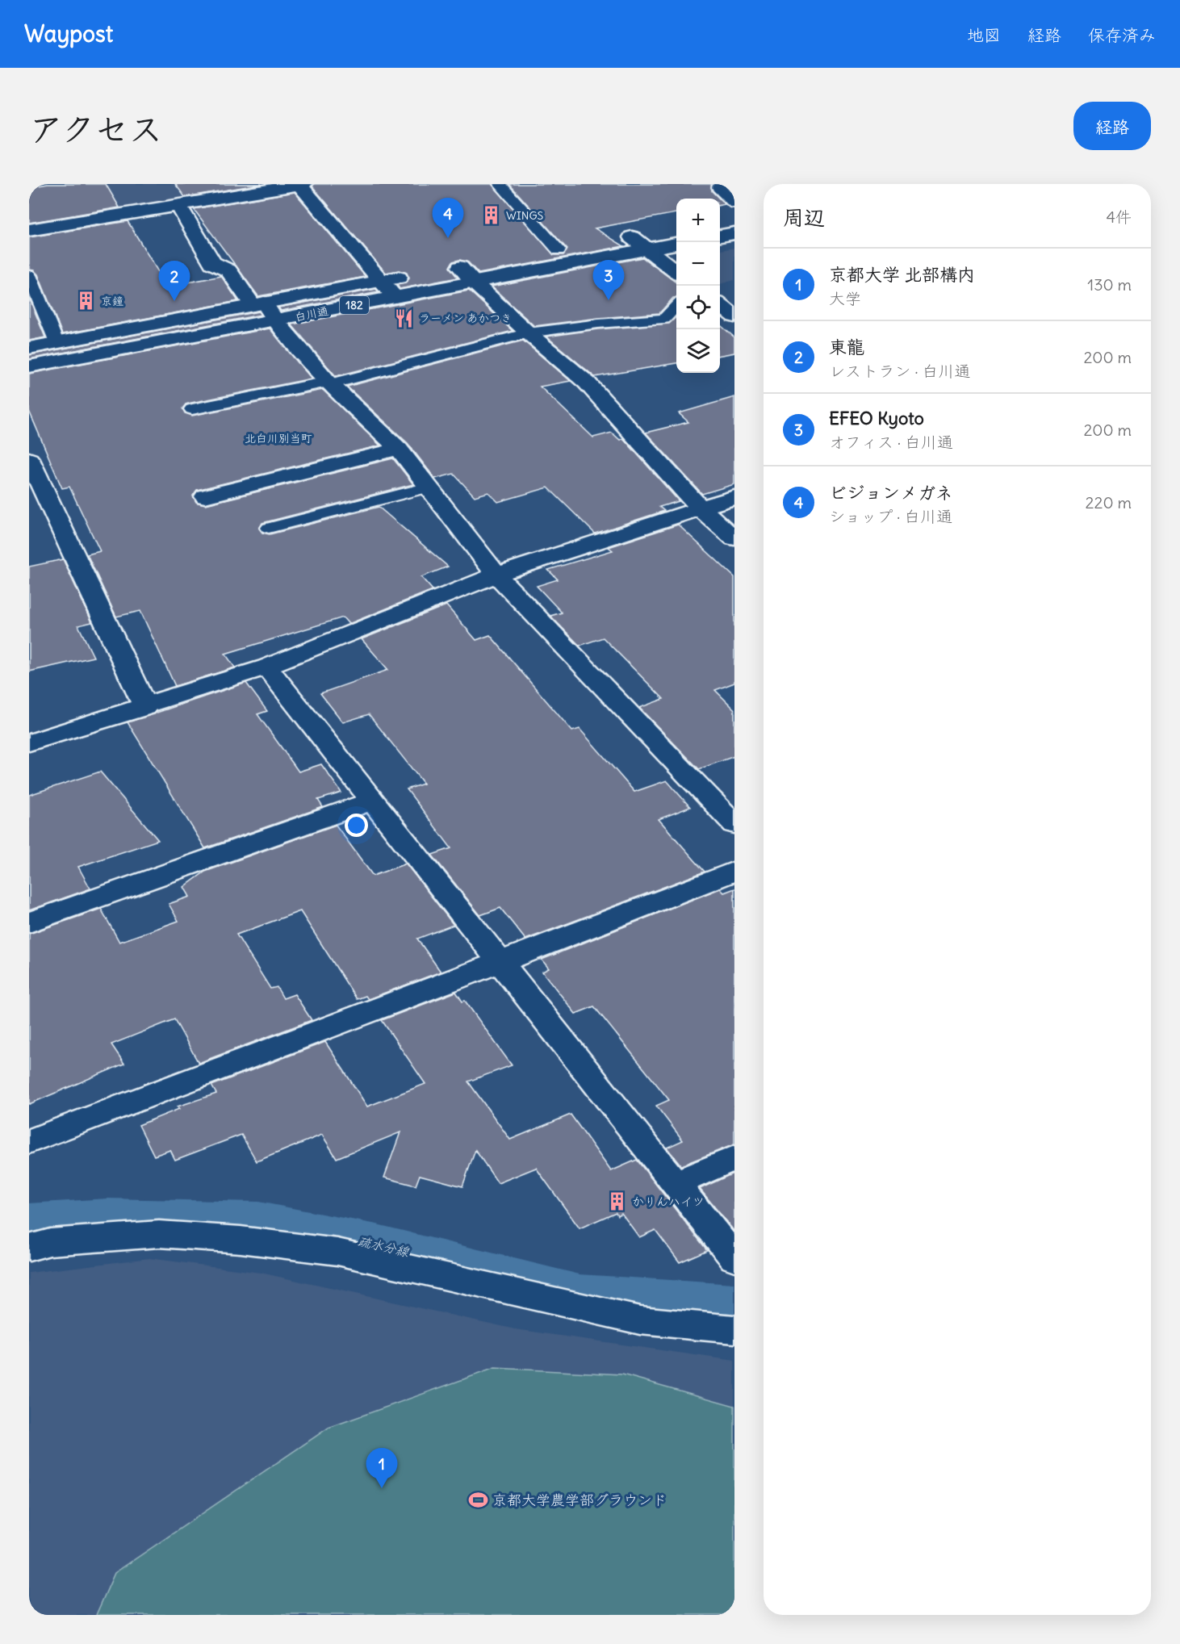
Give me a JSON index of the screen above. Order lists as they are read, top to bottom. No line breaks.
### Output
{"streets":{"street":["182","白川通"]},"districts":["北白川別当町"],"water":["疏水分線"],"places":{"building":["WINGS","京鐘","かりんハイツ"],"restaurant":["ラーメン あかつき"],"sports":["京都大学農学部グラウンド"]},"page":{"header":"Waypost","nav":["地図","経路","保存済み"],"title":"アクセス","buttons":"経路","heading":["周辺","4件"],"pins":["4","3","2","1"],"map_buttons":["+","−"],"list":[{"mark":"1","name":"京都大学 北部構内","note":"大学","value":"130 m"},{"mark":"2","name":"東龍","note":"レストラン · 白川通","value":"200 m"},{"mark":"3","name":"EFEO Kyoto","note":"オフィス · 白川通","value":"200 m"},{"mark":"4","name":"ビジョンメガネ","note":"ショップ · 白川通","value":"220 m"}]}}
